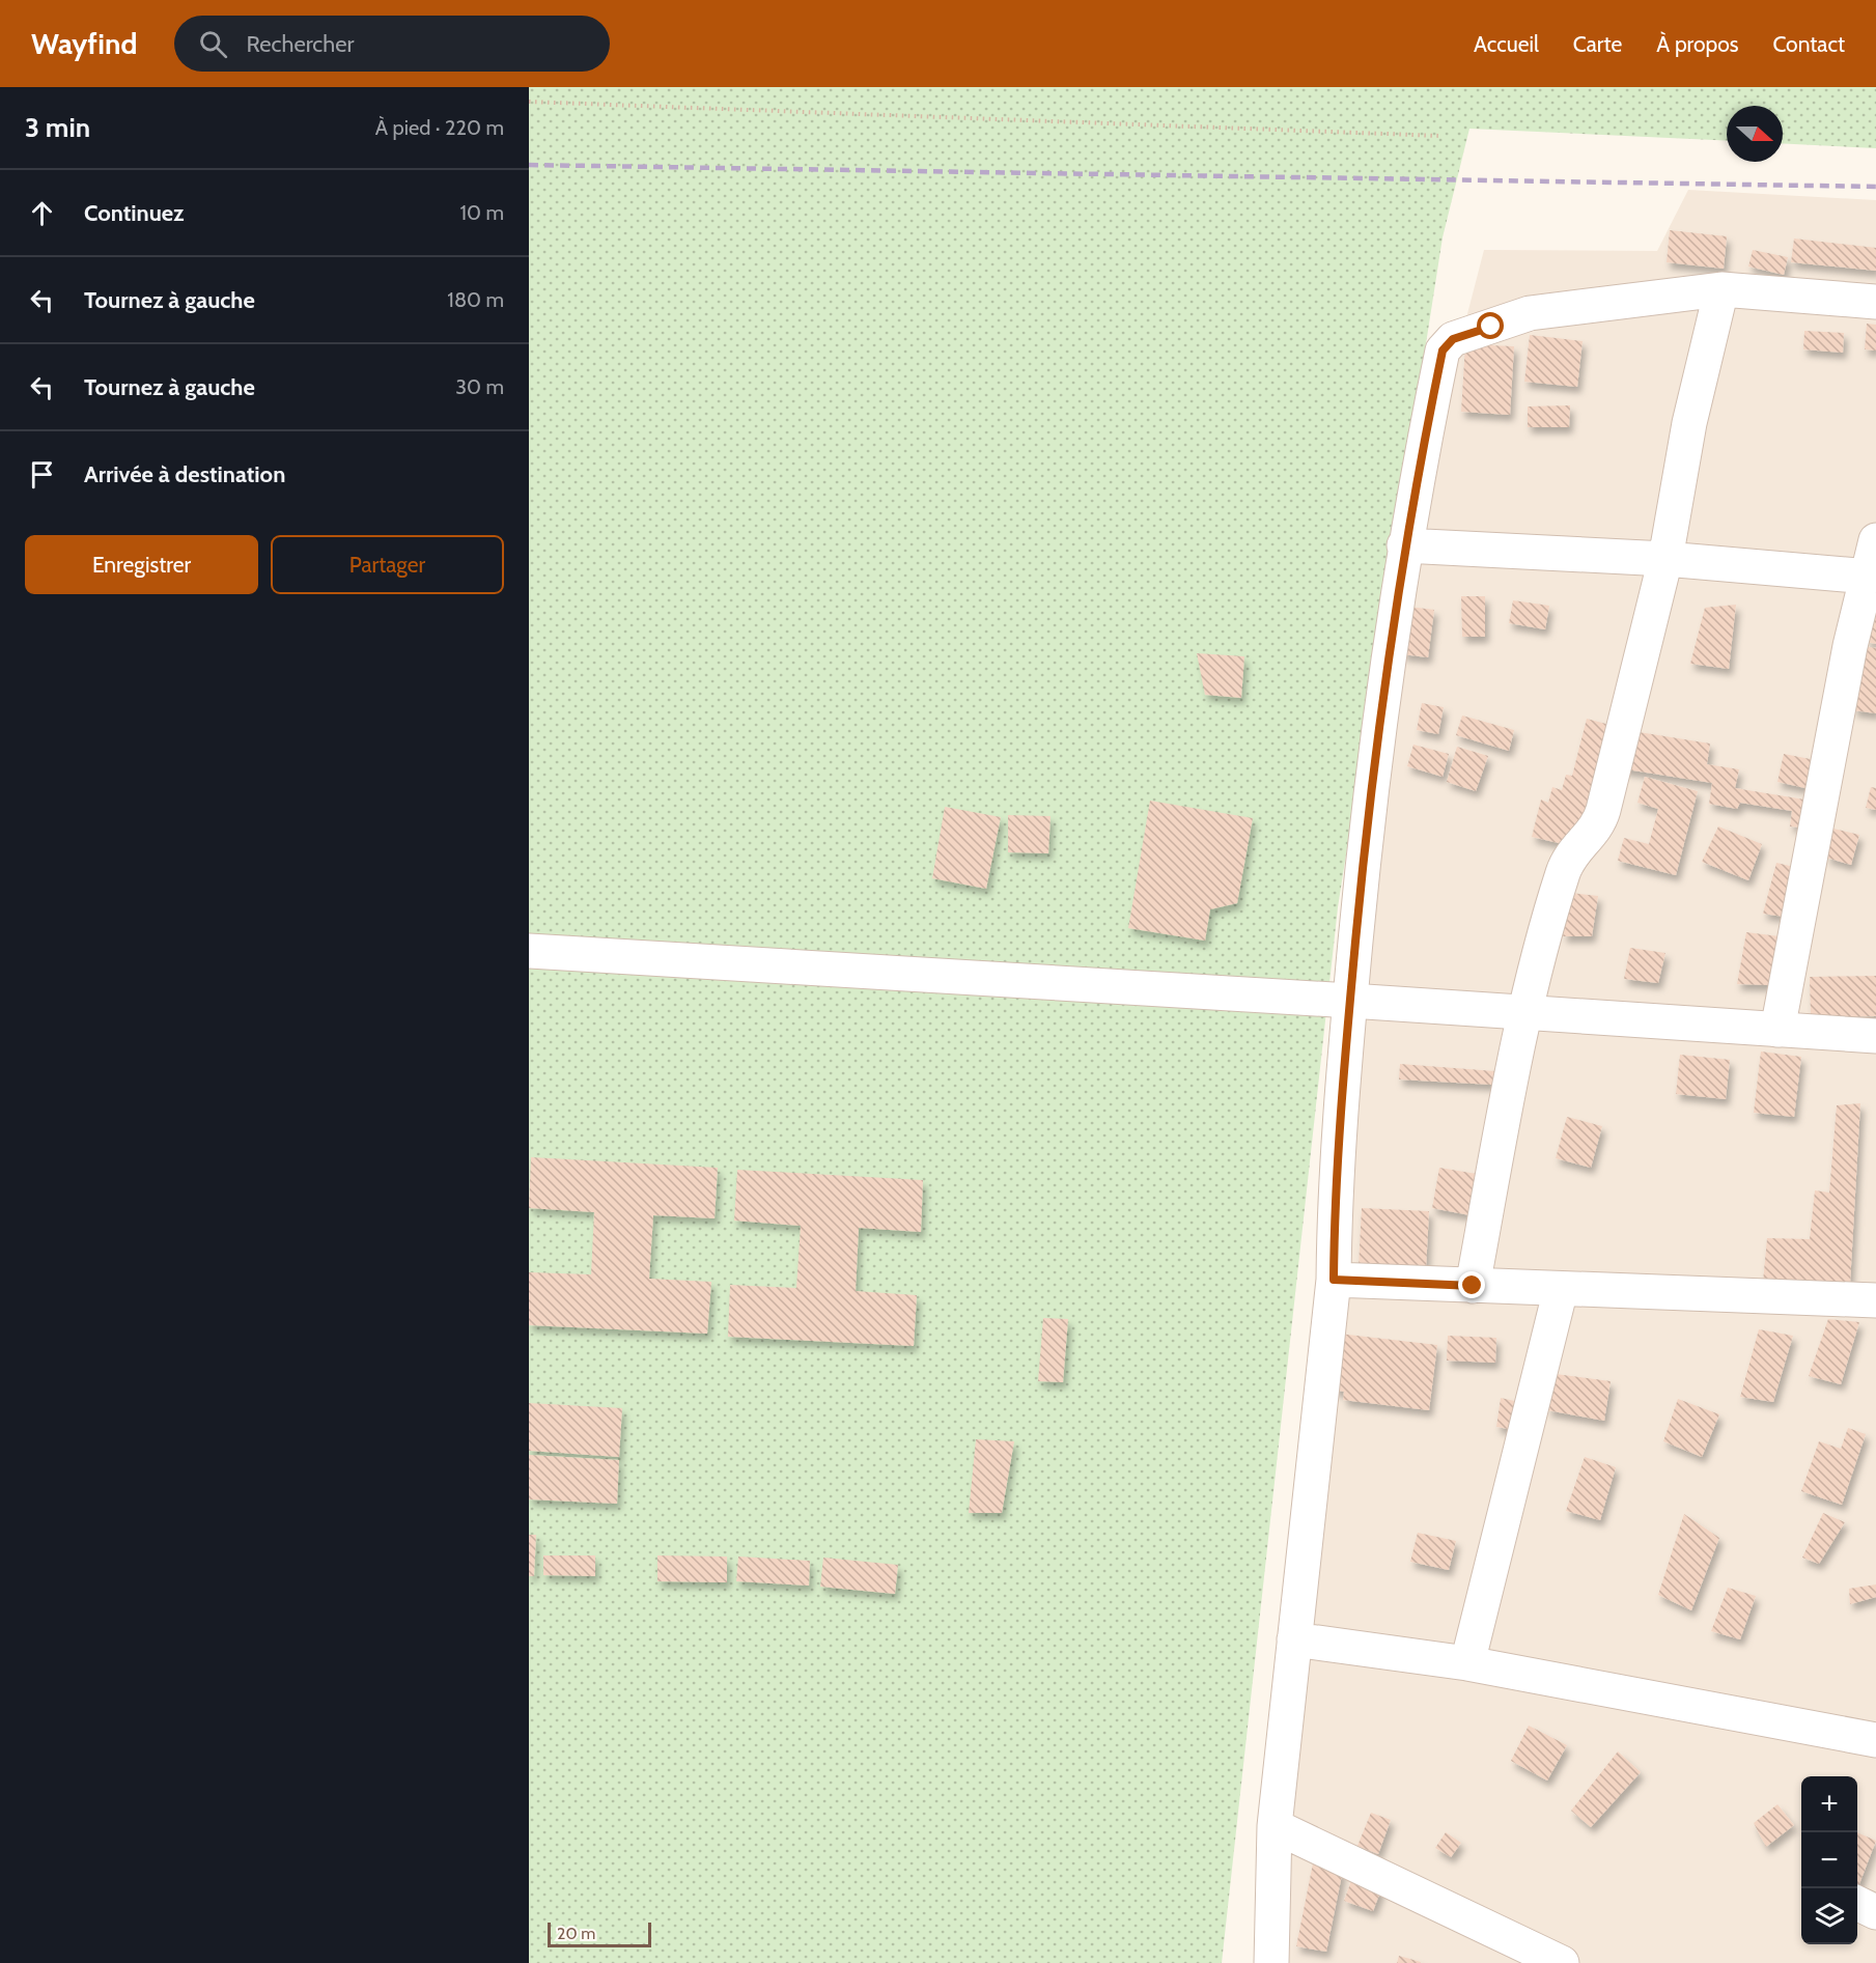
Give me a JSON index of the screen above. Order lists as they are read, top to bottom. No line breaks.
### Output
{"scale_bar":"20 m","north":"right","page":{"header":"Wayfind","search":"Rechercher","nav":["Accueil","Carte","À propos","Contact"],"heading":["3 min","À pied · 220 m"],"list":[["Continuez","10 m"],["Tournez à gauche","180 m"],["Tournez à gauche","30 m"],"Arrivée à destination"],"buttons":["Enregistrer","Partager"],"map_buttons":["+","−"],"scale":"20 m"}}
